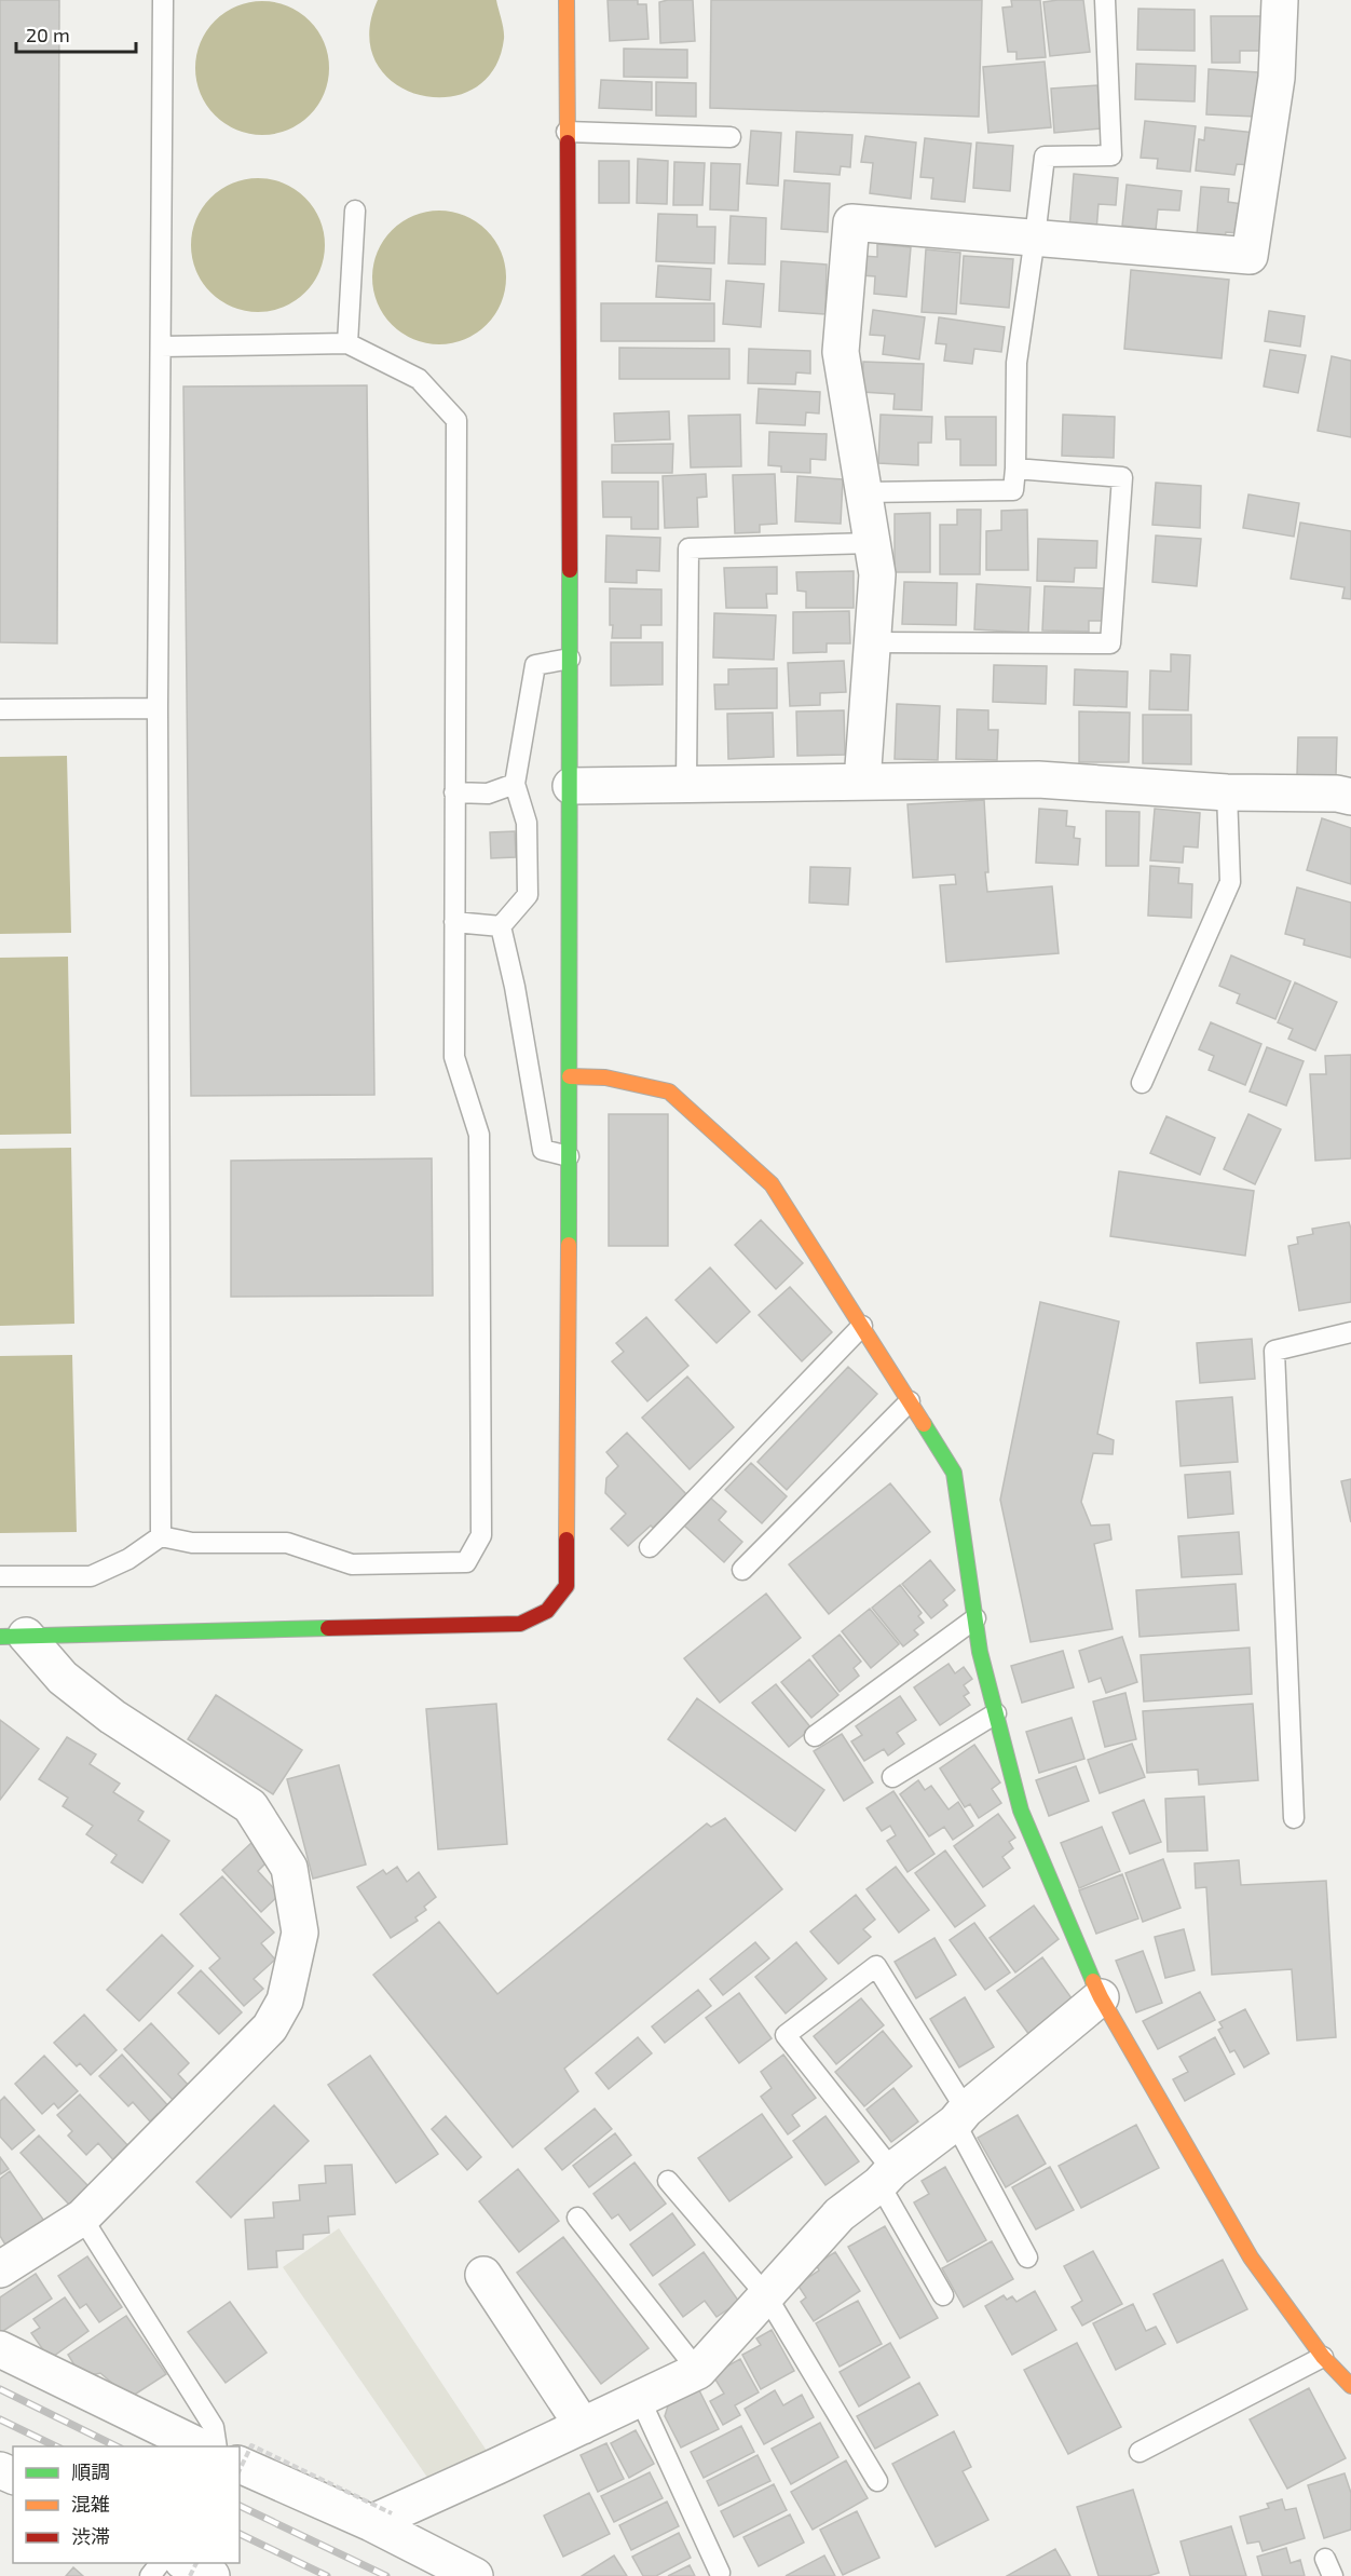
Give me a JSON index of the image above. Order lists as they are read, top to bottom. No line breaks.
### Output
{"legend":["順調","混雑","渋滞"],"scale_bar":"20 m"}
